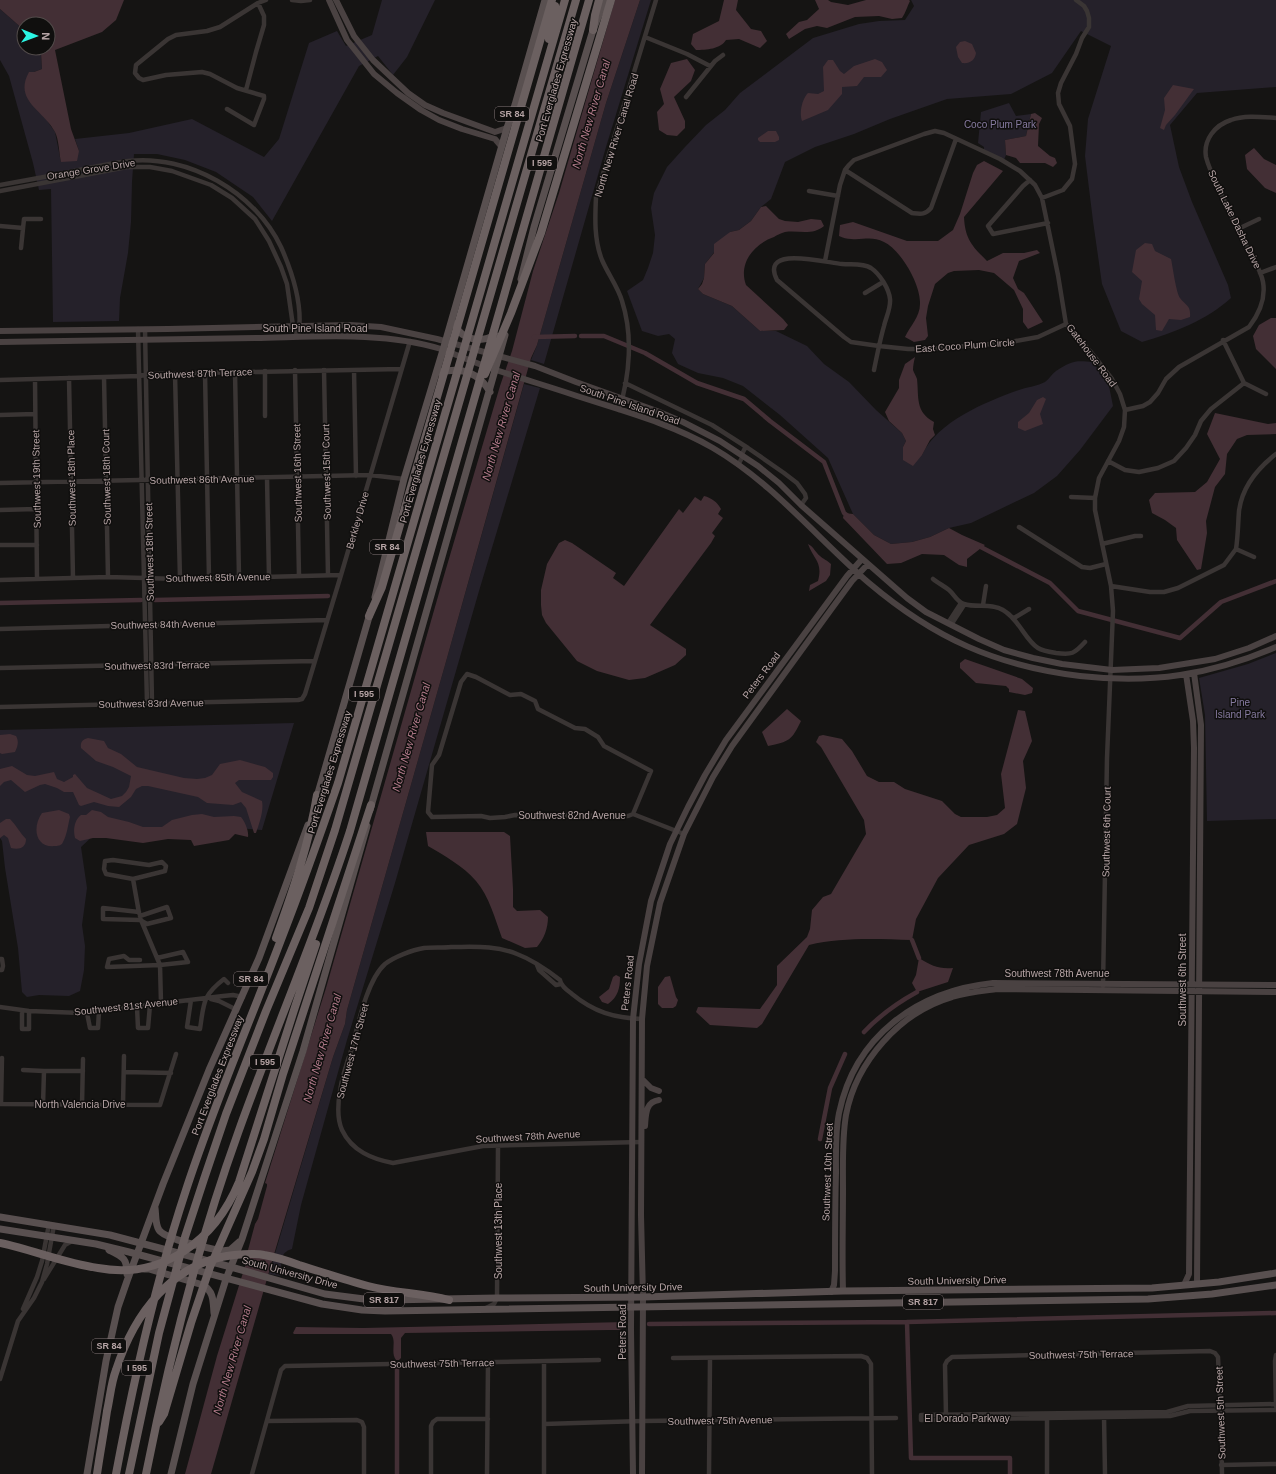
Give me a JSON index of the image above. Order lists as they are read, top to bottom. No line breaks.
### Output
{"streets":{"highway":["Port Everglades Expressway","I 595"],"main road":["SR 84","South Pine Island Road","Peters Road","Southwest 78th Avenue","Southwest 6th Street","Southwest 10th Street","South University Drive","SR 817"],"street":["North New River Canal Road","Orange Grove Drive","South Lake Dasha Drive","East Coco Plum Circle","Gatehouse Road","Southwest 87th Terrace","Southwest 15th Court","Southwest 16th Street","Southwest 18th Court","Southwest 18th Place","Southwest 19th Street","Southwest 86th Avenue","Berkley Drive","Southwest 18th Street","Southwest 85th Avenue","Southwest 84th Avenue","Southwest 83rd Terrace","Southwest 83rd Avenue","Southwest 82nd Avenue","Southwest 6th Court","Southwest 81st Avenue","Southwest 17th Street","North Valencia Drive","Southwest 13th Place","Southwest 75th Terrace","Southwest 5th Street","El Dorado Parkway","Southwest 75th Avenue"]},"crossings":[["SR 84","South Pine Island Road"],["SR 84","Southwest 86th Avenue"],["SR 84","Southwest 81st Avenue"],["SR 84","South University Drive"],["North New River Canal Road","South Pine Island Road"],["Orange Grove Drive","South Pine Island Road"],["South Lake Dasha Drive","Gatehouse Road"],["South Pine Island Road","Gatehouse Road"],["South Pine Island Road","Berkley Drive"],["South Pine Island Road","Southwest 18th Street"],["South Pine Island Road","Peters Road"],["South Pine Island Road","Southwest 6th Court"],["South Pine Island Road","Southwest 6th Street"],["East Coco Plum Circle","Gatehouse Road"],["Gatehouse Road","Southwest 6th Court"],["Southwest 87th Terrace","Southwest 15th Court"],["Southwest 87th Terrace","Southwest 16th Street"],["Southwest 87th Terrace","Southwest 18th Court"],["Southwest 87th Terrace","Southwest 18th Place"],["Southwest 87th Terrace","Southwest 19th Street"],["Southwest 87th Terrace","Berkley Drive"],["Southwest 87th Terrace","Southwest 18th Street"],["Southwest 15th Court","Southwest 86th Avenue"],["Southwest 15th Court","Southwest 85th Avenue"],["Southwest 16th Street","Southwest 86th Avenue"],["Southwest 16th Street","Southwest 85th Avenue"],["Southwest 18th Court","Southwest 86th Avenue"],["Southwest 18th Court","Southwest 85th Avenue"],["Southwest 18th Place","Southwest 86th Avenue"],["Southwest 18th Place","Southwest 85th Avenue"],["Southwest 19th Street","Southwest 86th Avenue"],["Southwest 19th Street","Southwest 85th Avenue"],["Southwest 86th Avenue","Berkley Drive"],["Southwest 86th Avenue","Southwest 18th Street"],["Berkley Drive","Southwest 85th Avenue"],["Berkley Drive","Southwest 84th Avenue"],["Berkley Drive","Southwest 83rd Terrace"],["Berkley Drive","Southwest 83rd Avenue"],["Southwest 18th Street","Southwest 85th Avenue"],["Southwest 18th Street","Southwest 84th Avenue"],["Southwest 18th Street","Southwest 83rd Terrace"],["Southwest 18th Street","Southwest 83rd Avenue"],["Peters Road","Southwest 82nd Avenue"],["Peters Road","Southwest 78th Avenue"],["Peters Road","Southwest 17th Street"],["Peters Road","South University Drive"],["Peters Road","Southwest 75th Avenue"],["Southwest 6th Court","Southwest 78th Avenue"],["Southwest 78th Avenue","Southwest 6th Street"],["Southwest 78th Avenue","Southwest 17th Street"],["Southwest 78th Avenue","Southwest 10th Street"],["Southwest 78th Avenue","Southwest 13th Place"],["Southwest 6th Street","South University Drive"],["Southwest 10th Street","South University Drive"],["Southwest 13th Place","South University Drive"],["Southwest 75th Terrace","Southwest 5th Street"],["Southwest 75th Terrace","El Dorado Parkway"],["Southwest 5th Street","El Dorado Parkway"]],"water":["North New River Canal"],"parks":["Coco Plum Park","Pine Island Park"],"north":"right"}
